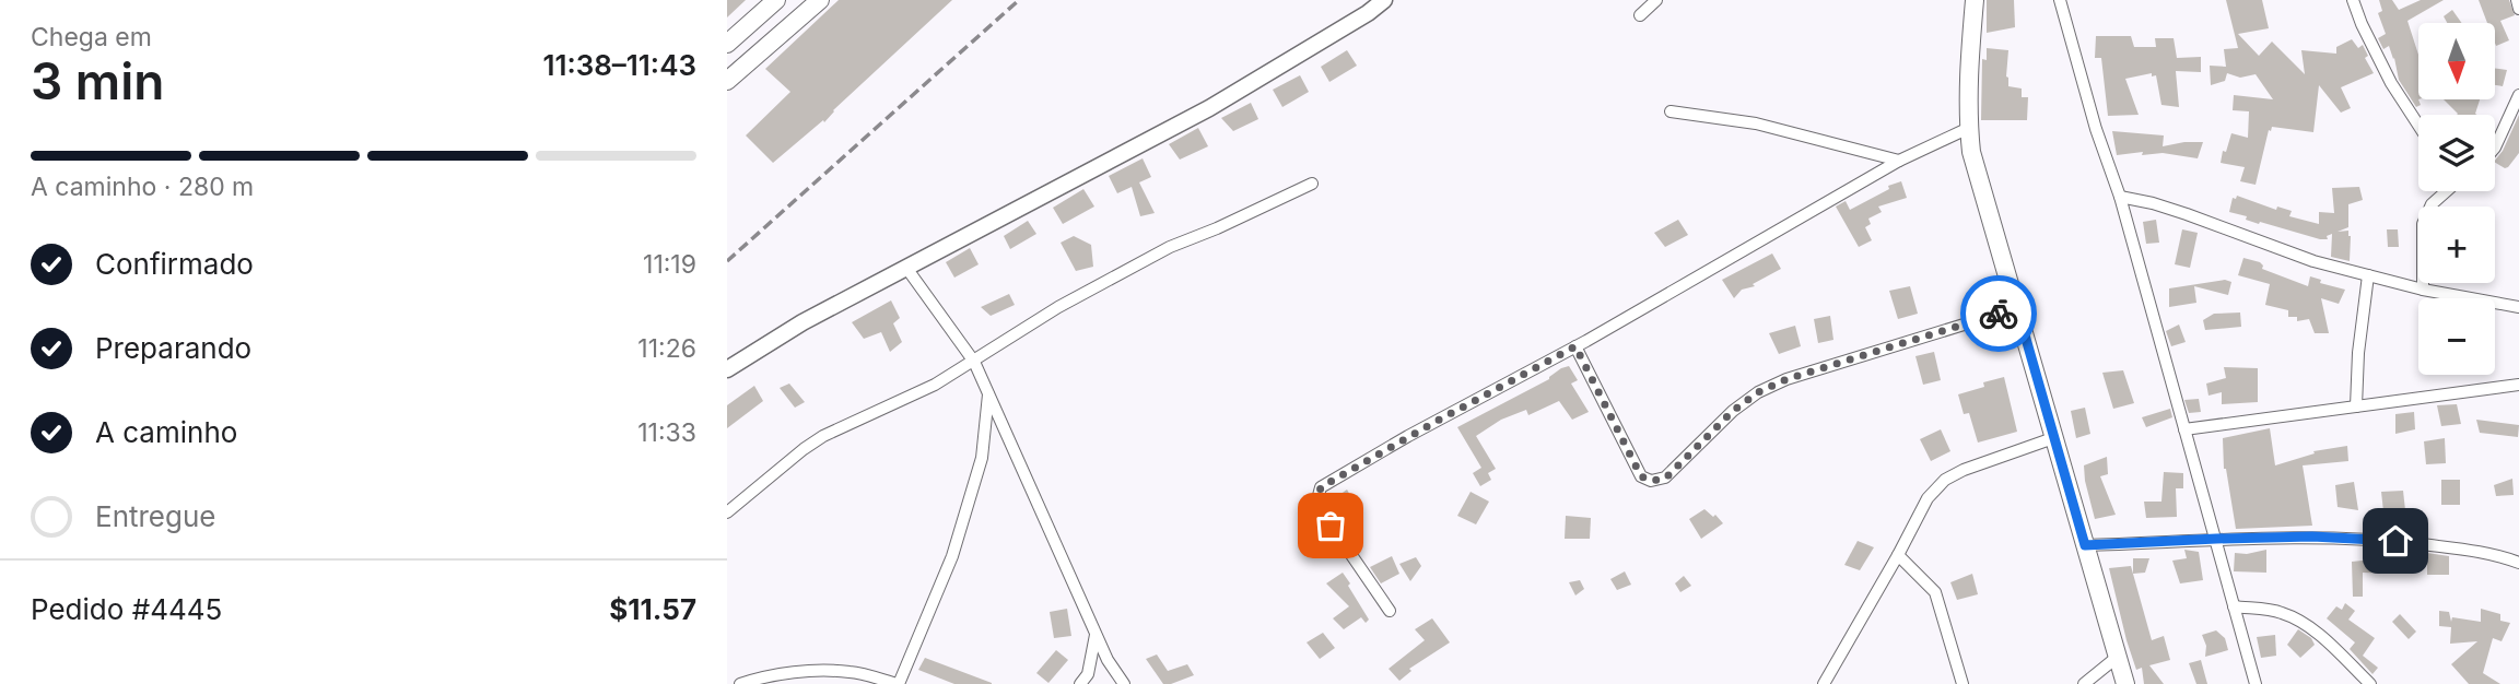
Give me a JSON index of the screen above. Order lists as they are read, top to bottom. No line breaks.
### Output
{"north":"bottom","page":{"heading":["3 min","Chega em","11:38–11:43"],"panel":["Pedido #4445","$11.57"],"map_buttons":["+","−"],"bar":"A caminho · 280 m","list":[["Confirmado","11:19"],["Preparando","11:26"],["A caminho","11:33"],"Entregue"]}}
